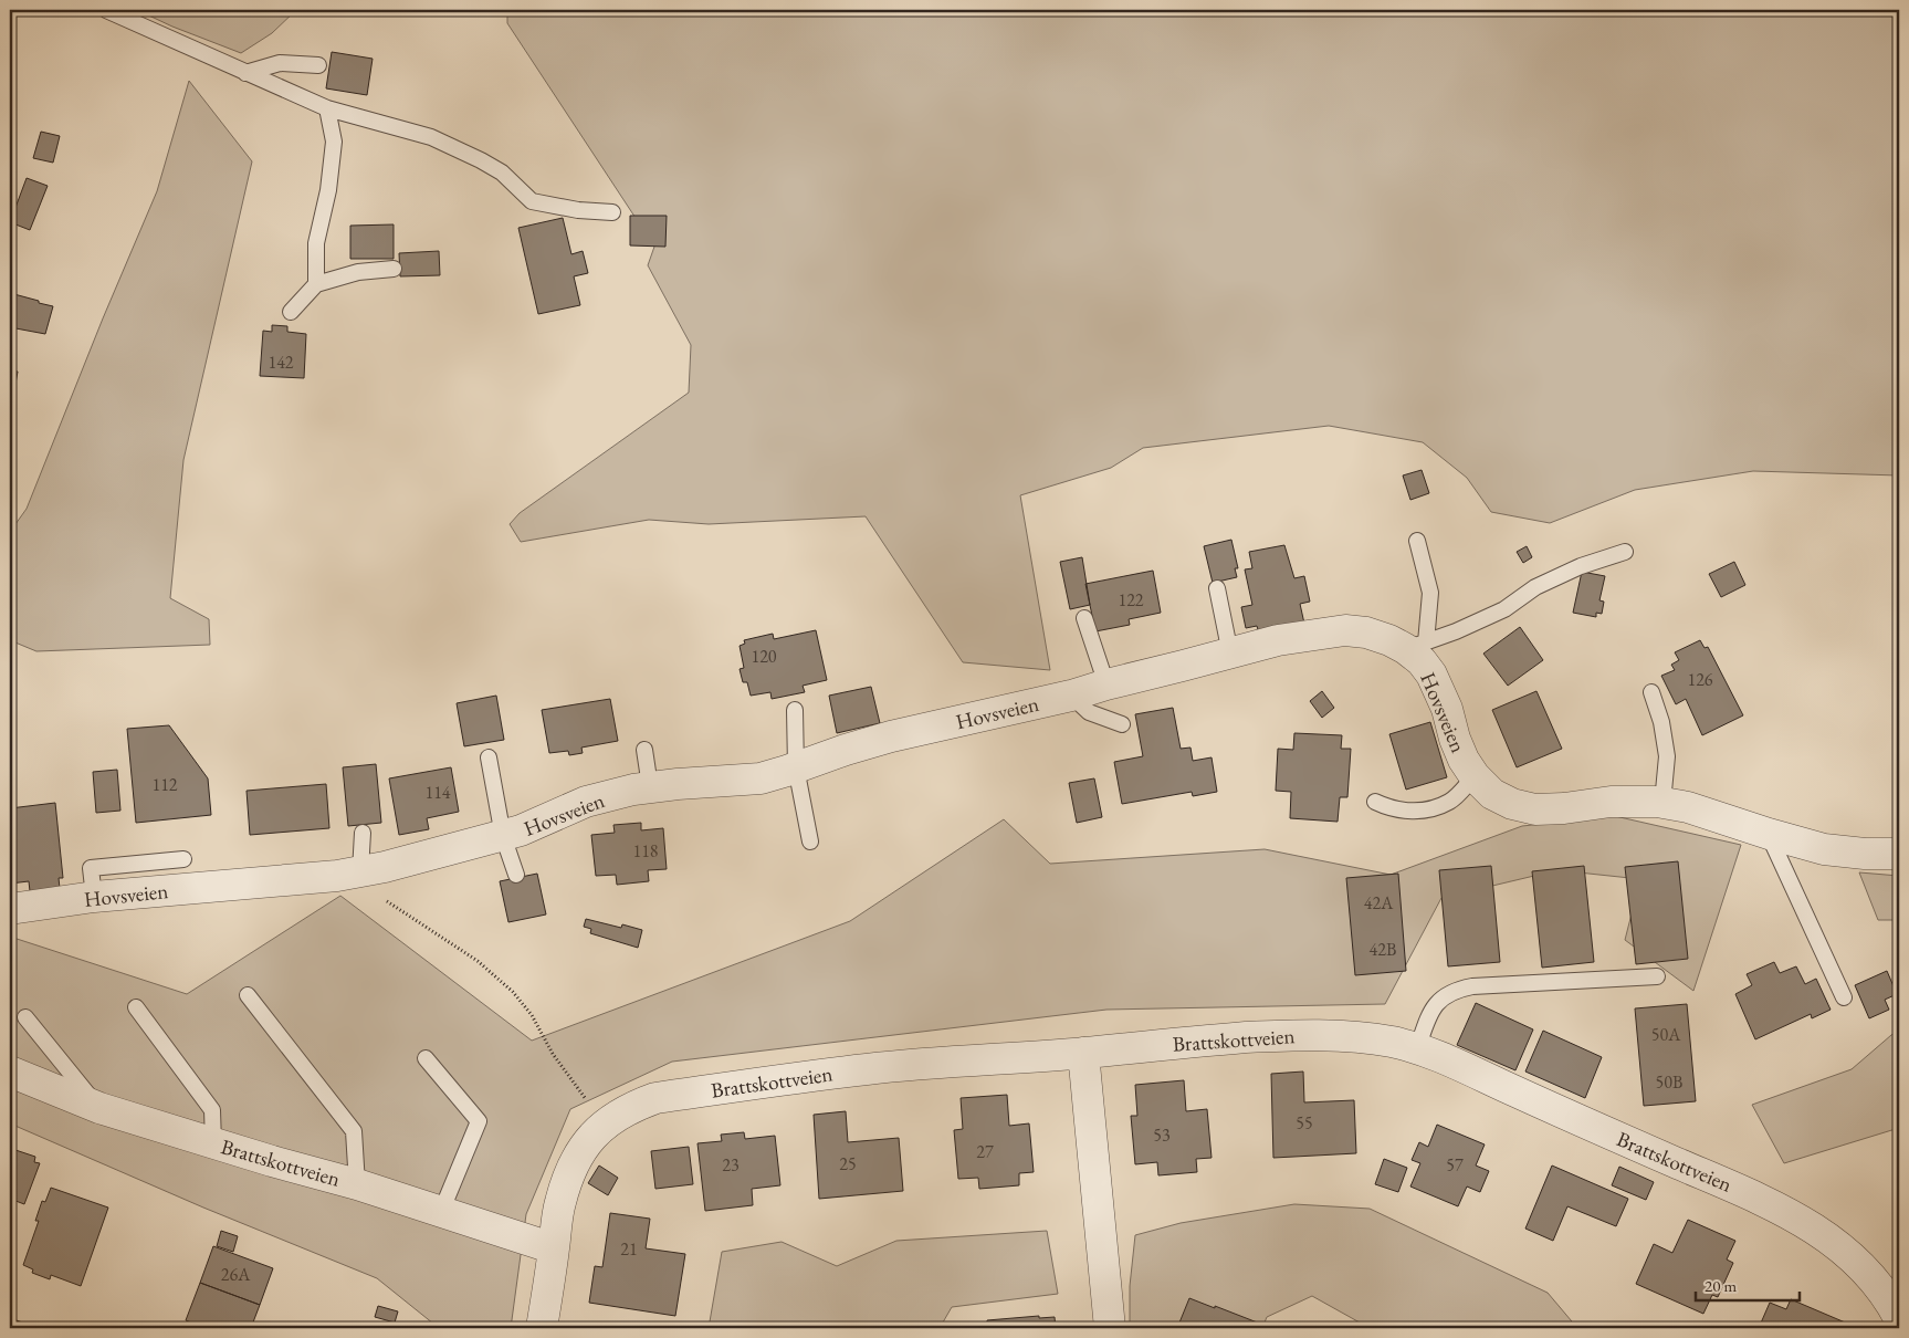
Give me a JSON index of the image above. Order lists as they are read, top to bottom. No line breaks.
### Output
{"streets":{"street":["Hovsveien","Brattskottveien"]},"house_numbers":["142","122","120","126","112","114","118","42A","42B","50A","50B","55","53","27","25","23","57","21","26A"],"scale_bar":"20 m"}
